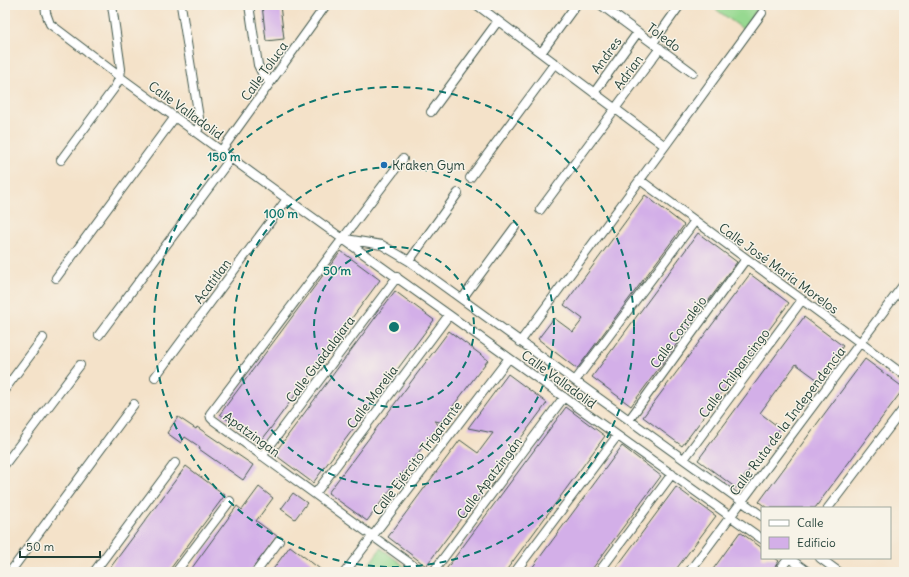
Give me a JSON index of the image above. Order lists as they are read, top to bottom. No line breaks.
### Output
{"streets":{"street":["Toledo","Andres","Calle Toluca","Adrian","Calle Valladolid","Calle José María Morelos","Acatitlan","Calle Corralejo","Calle Guadalajara","Calle Chilpancingo","Calle Morelia","Calle Ruta de la Independencia","Apatzingan","Calle Ejército Trigarante","Calle Apatzingán"]},"crossings":[["Toledo","Andres"],["Toledo","Adrian"],["Calle Toluca","Calle Valladolid"],["Calle Valladolid","Acatitlan"],["Calle Valladolid","Calle Corralejo"],["Calle Valladolid","Calle Guadalajara"],["Calle Valladolid","Calle Chilpancingo"],["Calle Valladolid","Calle Morelia"],["Calle Valladolid","Calle Ruta de la Independencia"],["Calle Valladolid","Apatzingan"],["Calle Valladolid","Calle Ejército Trigarante"],["Calle Valladolid","Calle Apatzingán"],["Calle José María Morelos","Calle Corralejo"],["Calle José María Morelos","Calle Chilpancingo"],["Calle José María Morelos","Calle Ruta de la Independencia"],["Calle Guadalajara","Apatzingan"],["Calle Morelia","Apatzingan"],["Apatzingan","Calle Ejército Trigarante"]],"places":["Kraken Gym"],"legend":["Calle","Edificio"],"scale_bar":"50 m","rings":["150 m","100 m","50 m"]}
